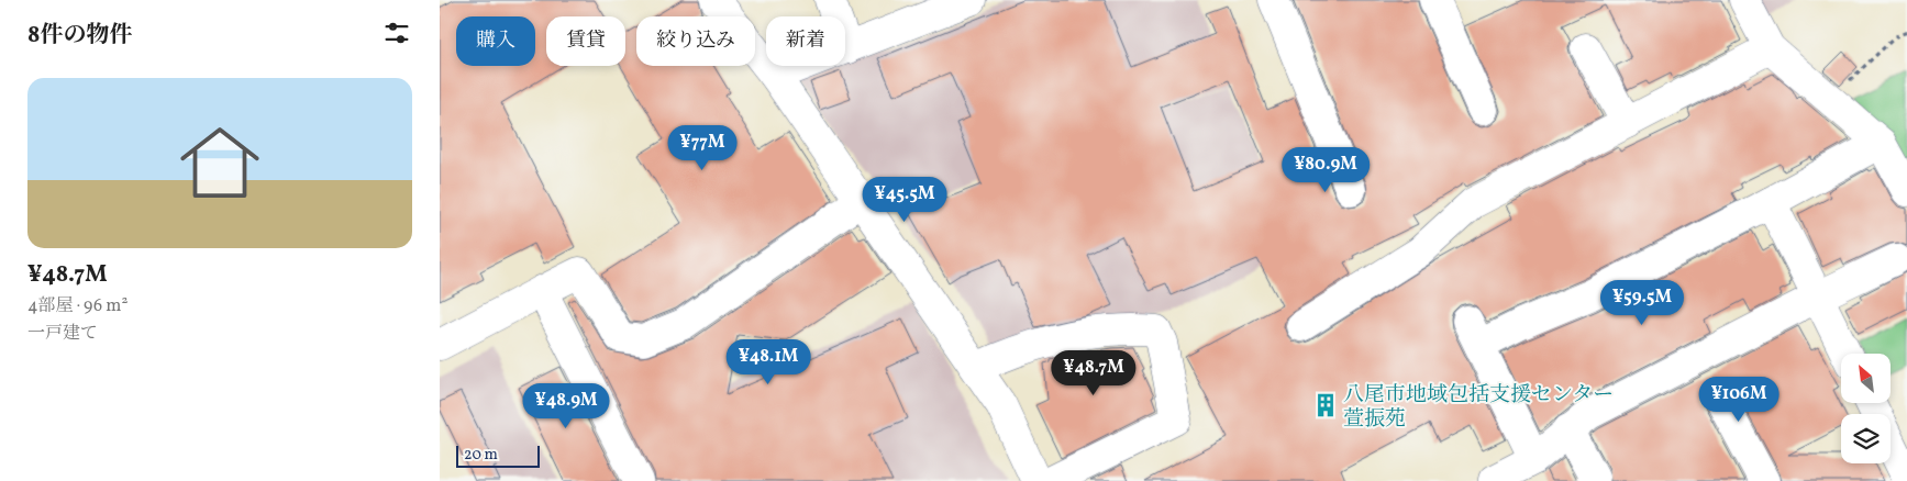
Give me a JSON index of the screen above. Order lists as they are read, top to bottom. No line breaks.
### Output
{"places":{"building":["八尾市地域包括支援センター 萱振苑"]},"scale_bar":"20 m","north":"top left","page":{"heading":"8件の物件","chip":["購入","賃貸","絞り込み","新着"],"list":[{"name":"¥48.7M","note":"4部屋 · 96 m² · 一戸建て"}],"price":["¥77M","¥80.9M","¥45.5M","¥59.5M","¥48.1M","¥48.7M","¥106M","¥48.9M"],"scale":"20 m"}}
